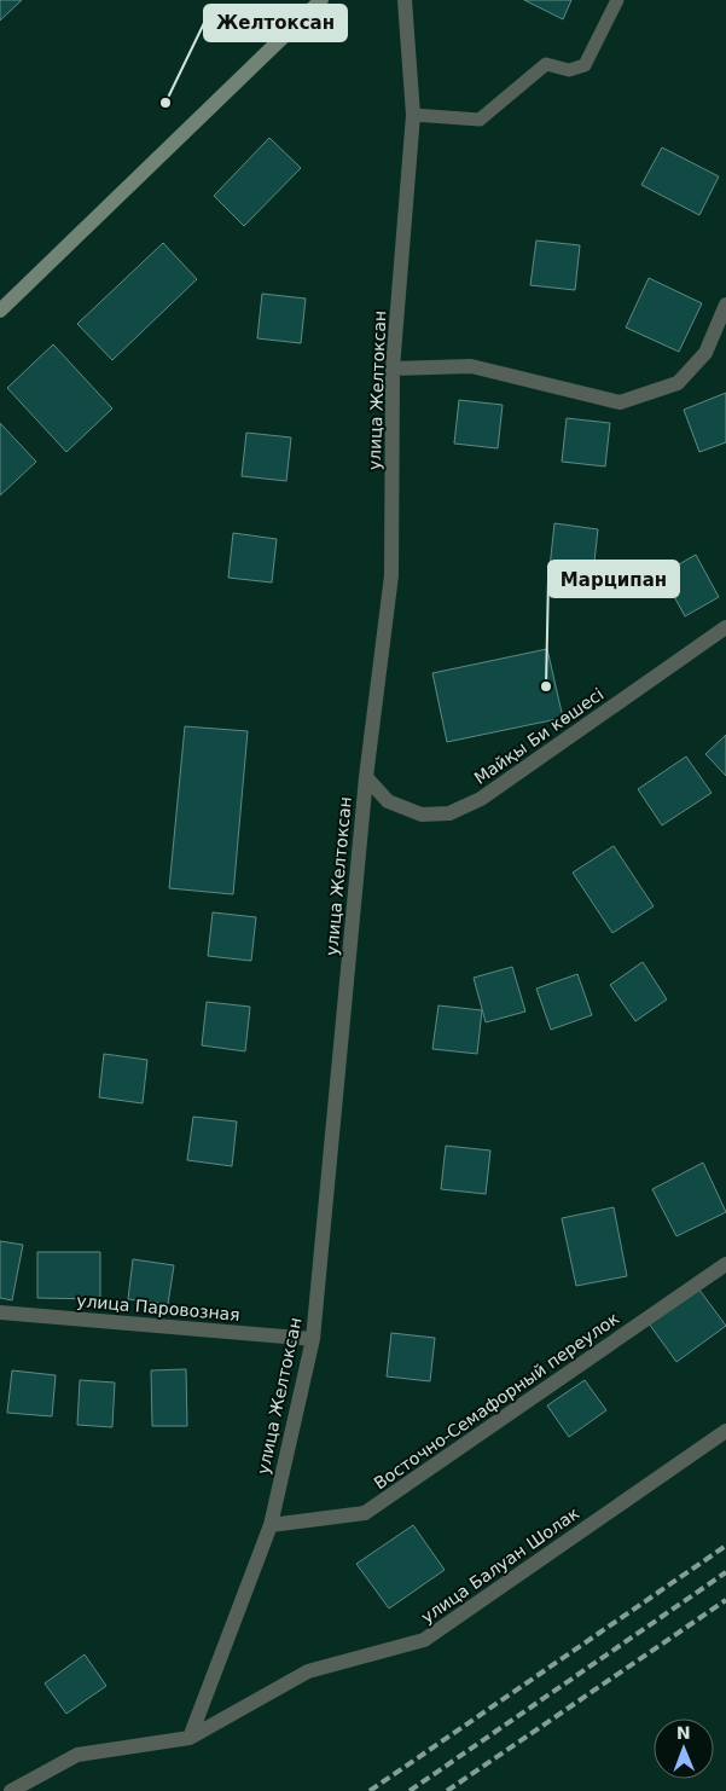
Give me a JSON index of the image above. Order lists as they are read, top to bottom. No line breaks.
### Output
{"streets":{"street":["улица Желтоксан","Майқы Би көшесі","улица Паровозная","Восточно-Семафорный переулок","улица Балуан Шолак"]},"crossings":[["улица Желтоксан","Майқы Би көшесі"],["улица Желтоксан","улица Паровозная"],["улица Желтоксан","Восточно-Семафорный переулок"],["улица Желтоксан","улица Балуан Шолак"]],"places":["Желтоксан","Марципан"],"north":"top"}
